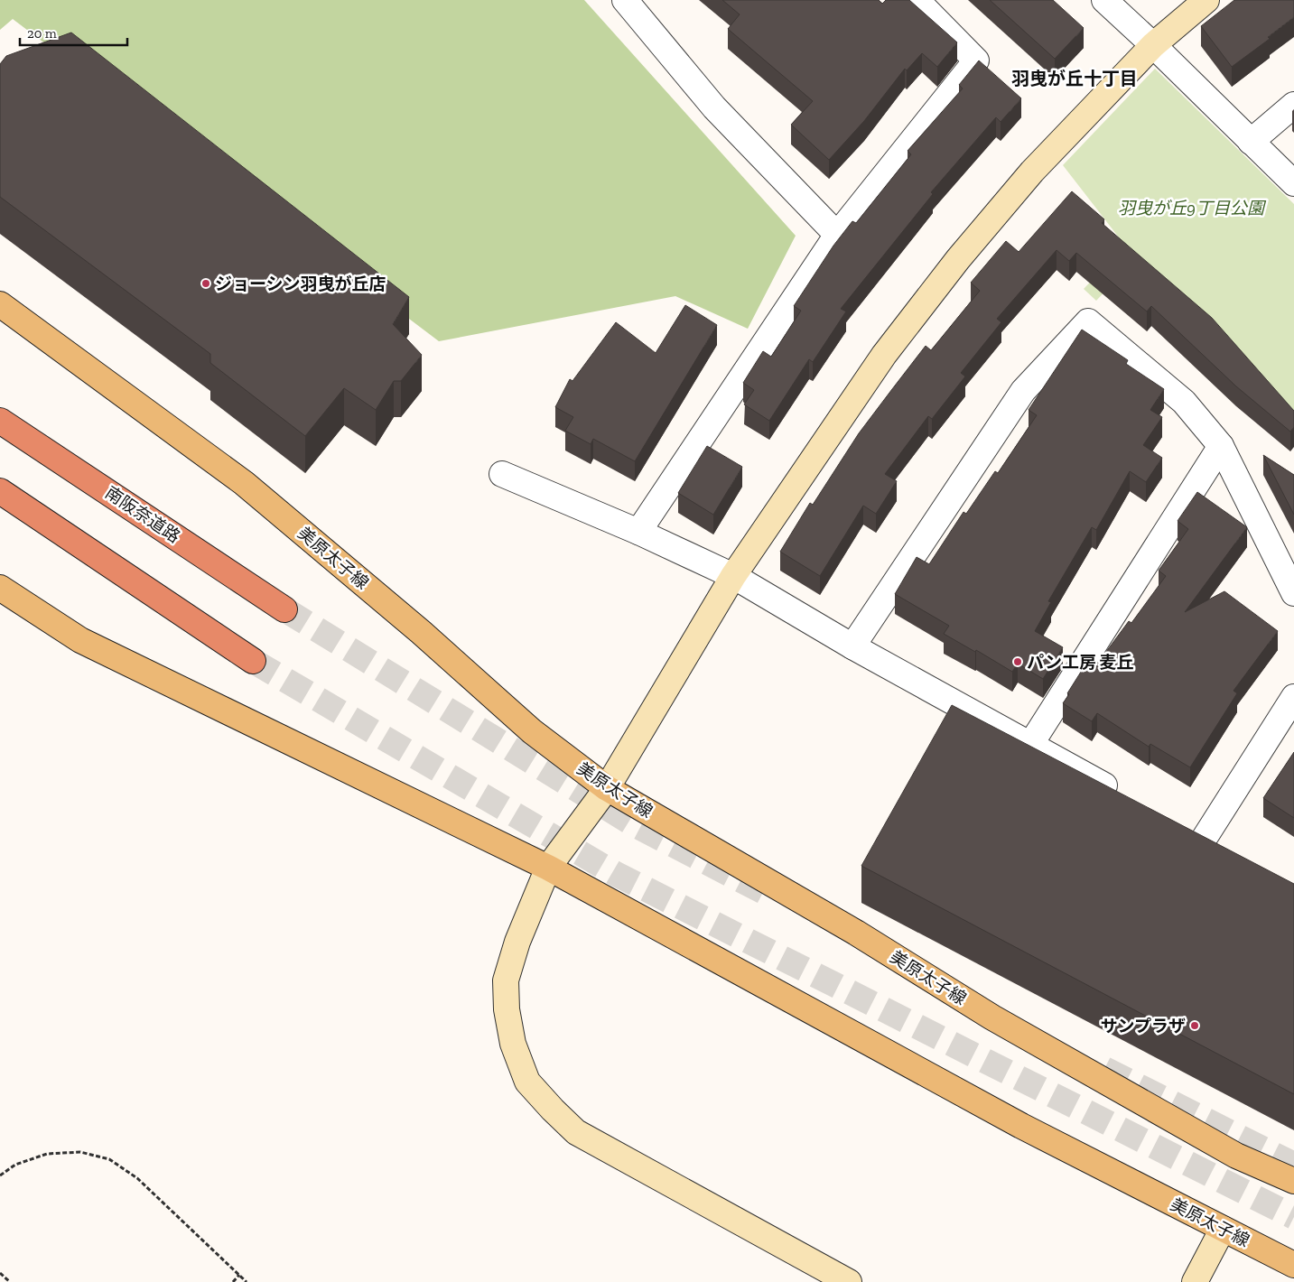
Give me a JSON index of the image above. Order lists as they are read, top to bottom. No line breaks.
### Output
{"streets":{"highway":["南阪奈道路"],"main road":["美原太子線"]},"districts":["羽曳が丘十丁目"],"parks":["羽曳が丘9丁目公園"],"places":["ジョーシン羽曳が丘店","パン工房 麦丘","サンプラザ"],"scale_bar":"20 m"}
